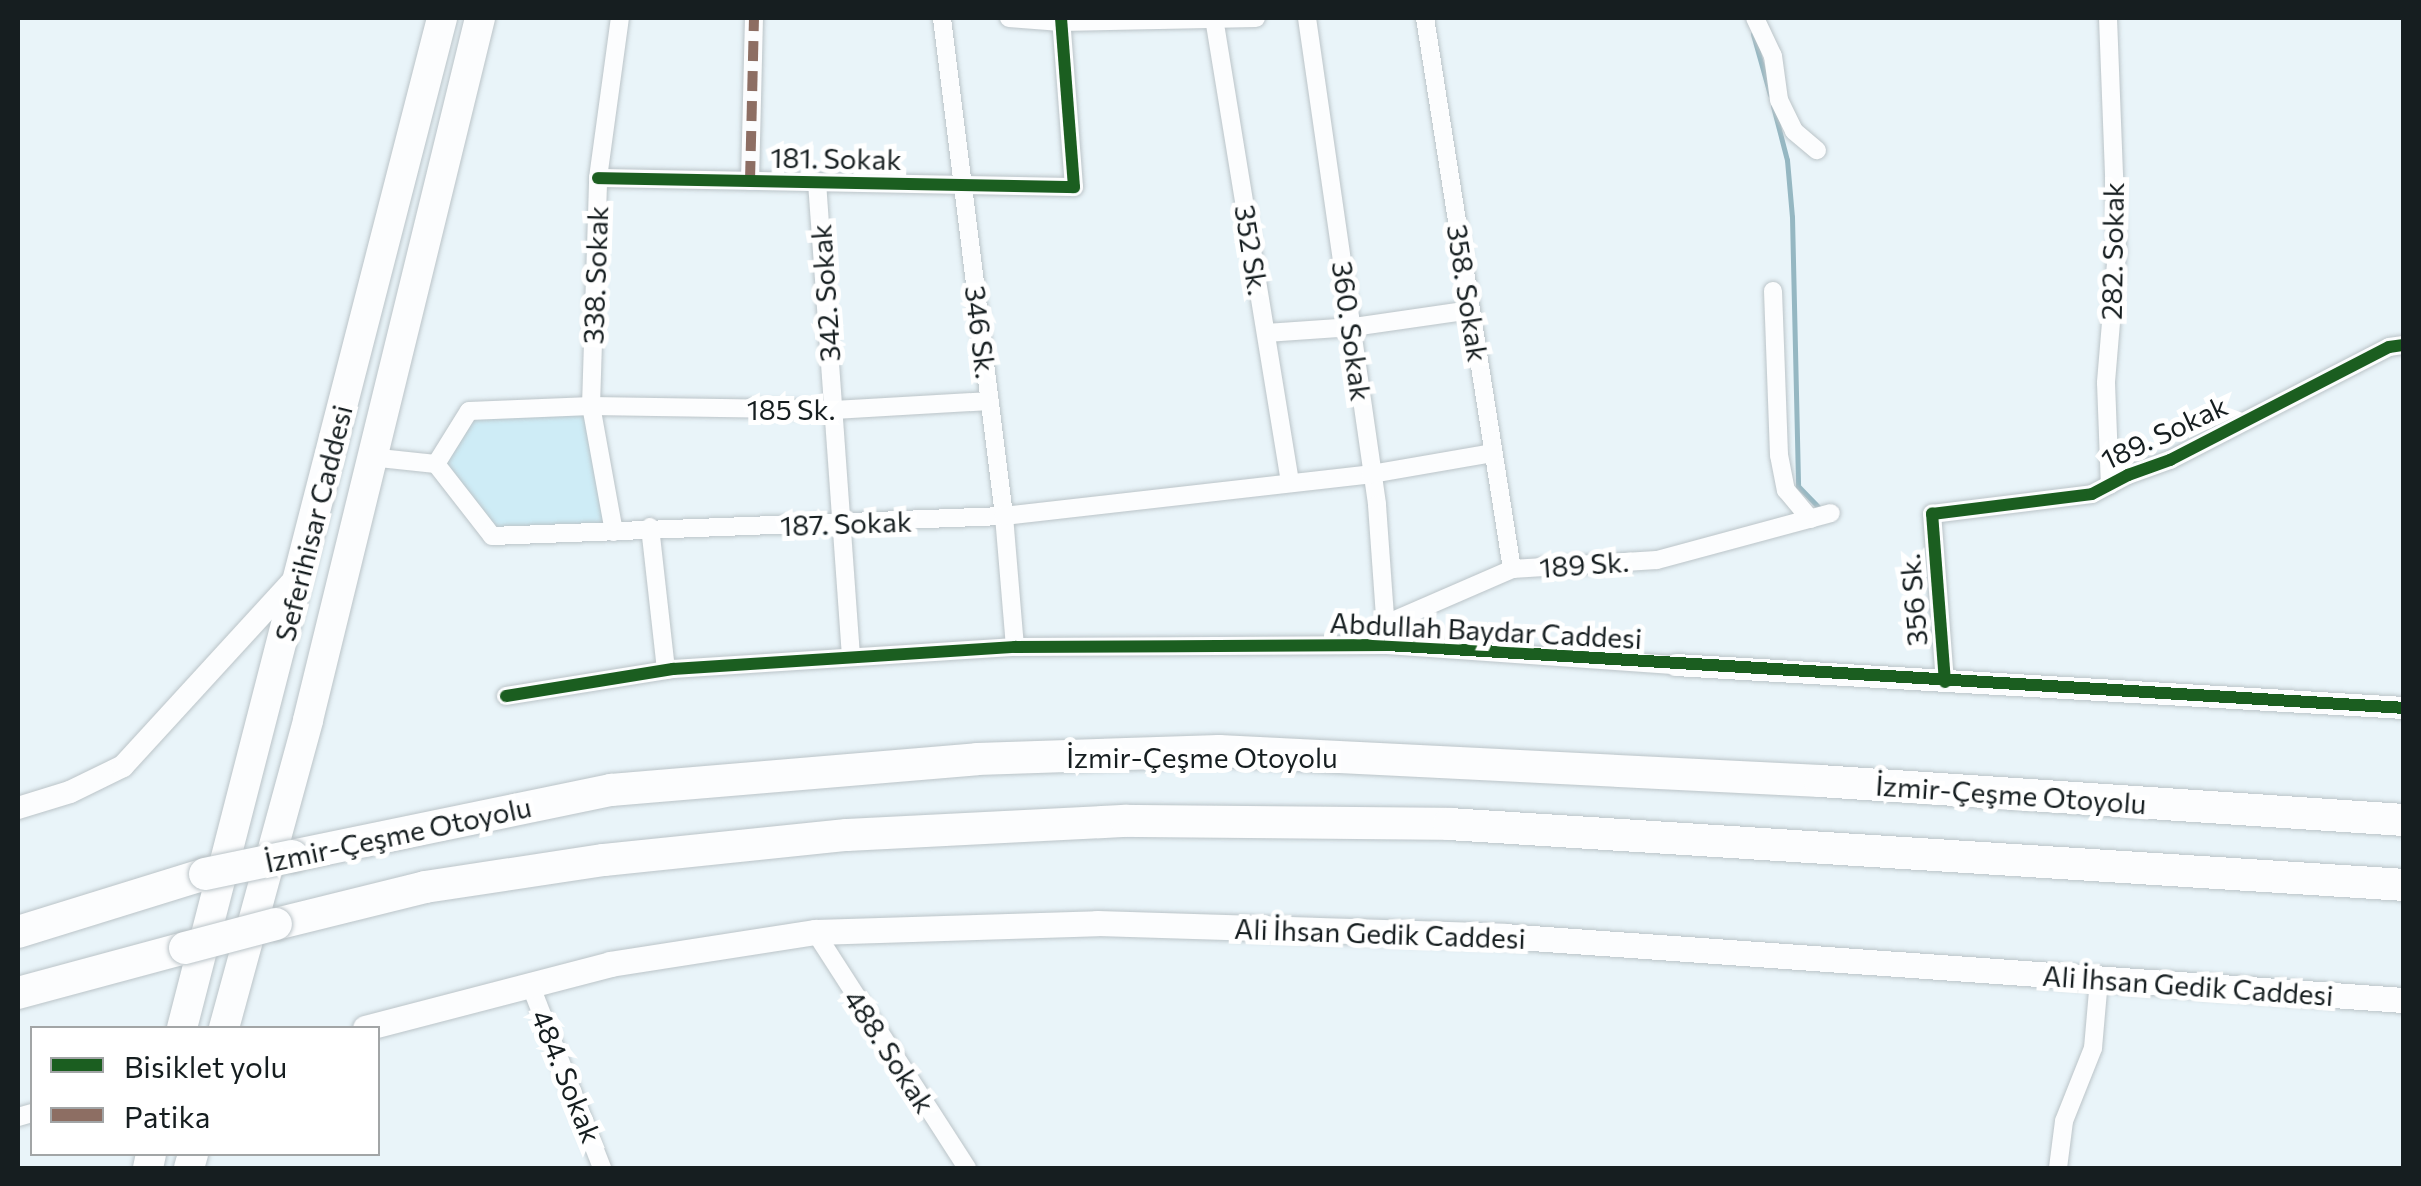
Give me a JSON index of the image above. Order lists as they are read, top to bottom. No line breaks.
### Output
{"streets":{"highway":["Seferihisar Caddesi","İzmir-Çeşme Otoyolu"],"main road":["Ali İhsan Gedik Caddesi"],"street":["181. Sokak","352 Sk.","282. Sokak","338. Sokak","342. Sokak","358. Sokak","360. Sokak","346 Sk.","185 Sk.","189. Sokak","187. Sokak","189 Sk.","356 Sk.","Abdullah Baydar Caddesi","488. Sokak","484. Sokak"]},"crossings":[["181. Sokak","338. Sokak"],["181. Sokak","342. Sokak"],["181. Sokak","346 Sk."],["352 Sk.","187. Sokak"],["282. Sokak","189. Sokak"],["338. Sokak","185 Sk."],["338. Sokak","187. Sokak"],["342. Sokak","185 Sk."],["342. Sokak","187. Sokak"],["342. Sokak","Abdullah Baydar Caddesi"],["358. Sokak","187. Sokak"],["358. Sokak","189 Sk."],["360. Sokak","187. Sokak"],["360. Sokak","Abdullah Baydar Caddesi"],["346 Sk.","185 Sk."],["346 Sk.","187. Sokak"],["346 Sk.","Abdullah Baydar Caddesi"],["185 Sk.","187. Sokak"],["189. Sokak","356 Sk."],["356 Sk.","Abdullah Baydar Caddesi"],["Ali İhsan Gedik Caddesi","488. Sokak"],["Ali İhsan Gedik Caddesi","484. Sokak"]],"legend":["Bisiklet yolu","Patika"]}
